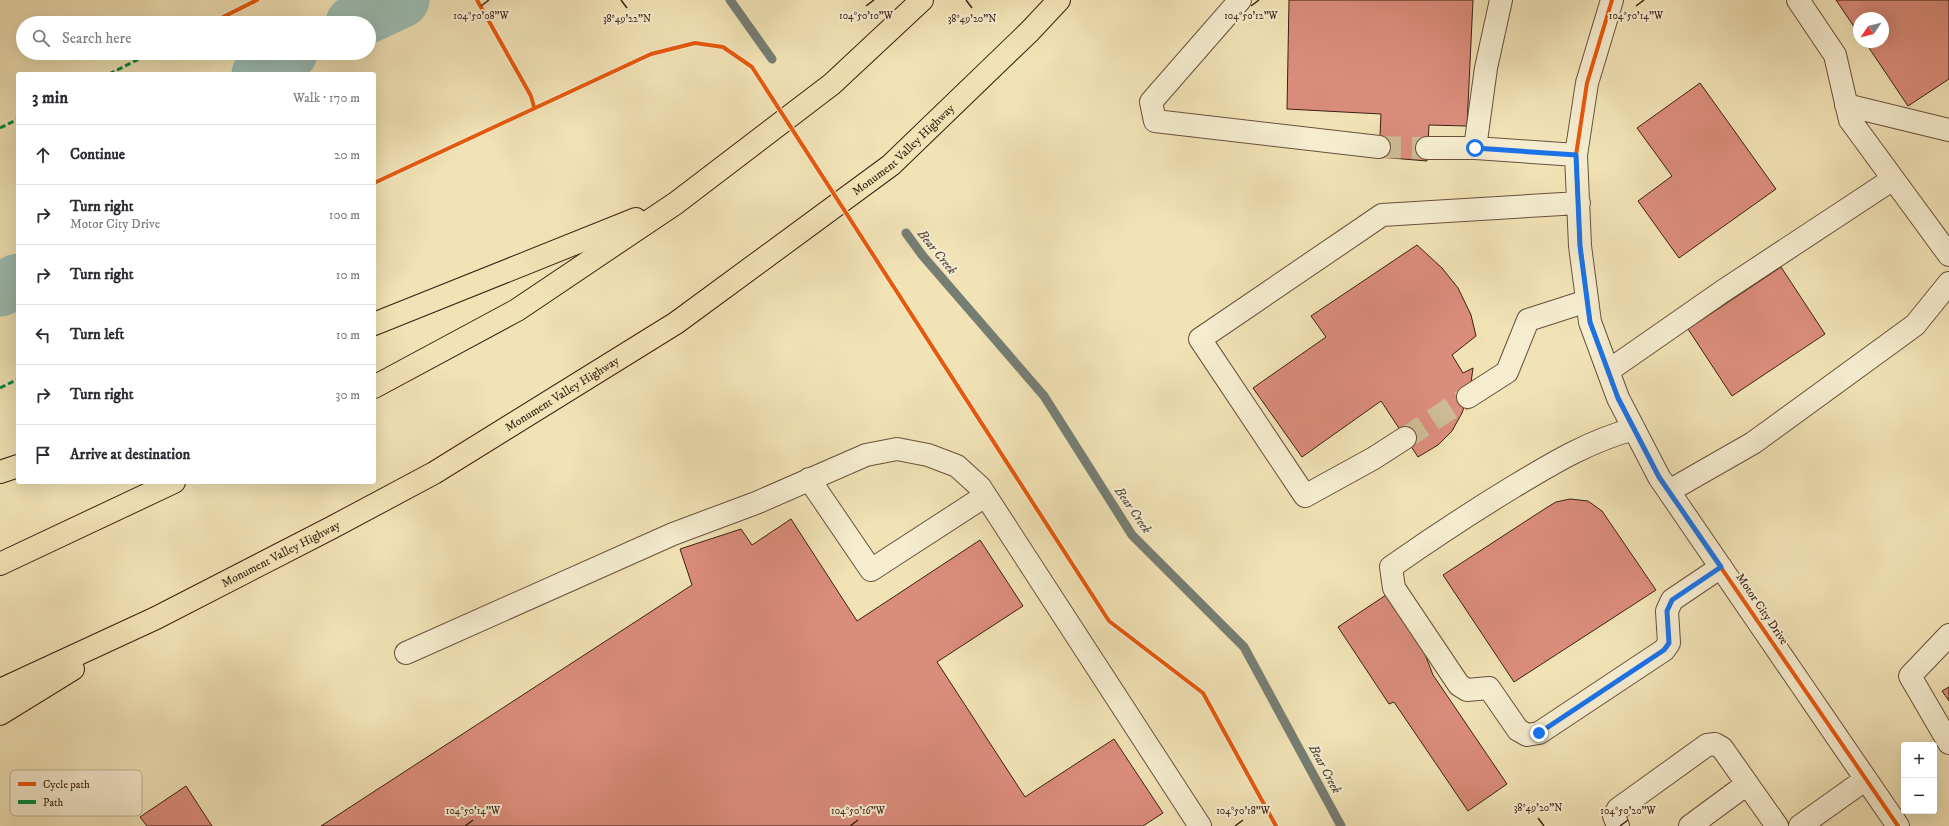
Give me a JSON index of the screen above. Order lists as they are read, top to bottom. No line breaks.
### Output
{"streets":{"highway":["Monument Valley Highway"],"street":["Motor City Drive"]},"water":["Bear Creek"],"legend":["Cycle path","Path"],"north":"bottom left","page":{"search":"Search here","heading":["3 min","Walk · 170 m"],"list":[["Continue","20 m"],["Turn right","Motor City Drive","100 m"],["Turn right","10 m"],["Turn left","10 m"],["Turn right","30 m"],"Arrive at destination"],"map_buttons":["+","−"]},"coordinates":["104°50'08\"W","104°50'12\"W","104°50'14\"W","104°50'10\"W","38°49'22\"N","38°49'20\"N","104°50'16\"W","104°50'18\"W","104°50'20\"W"]}
